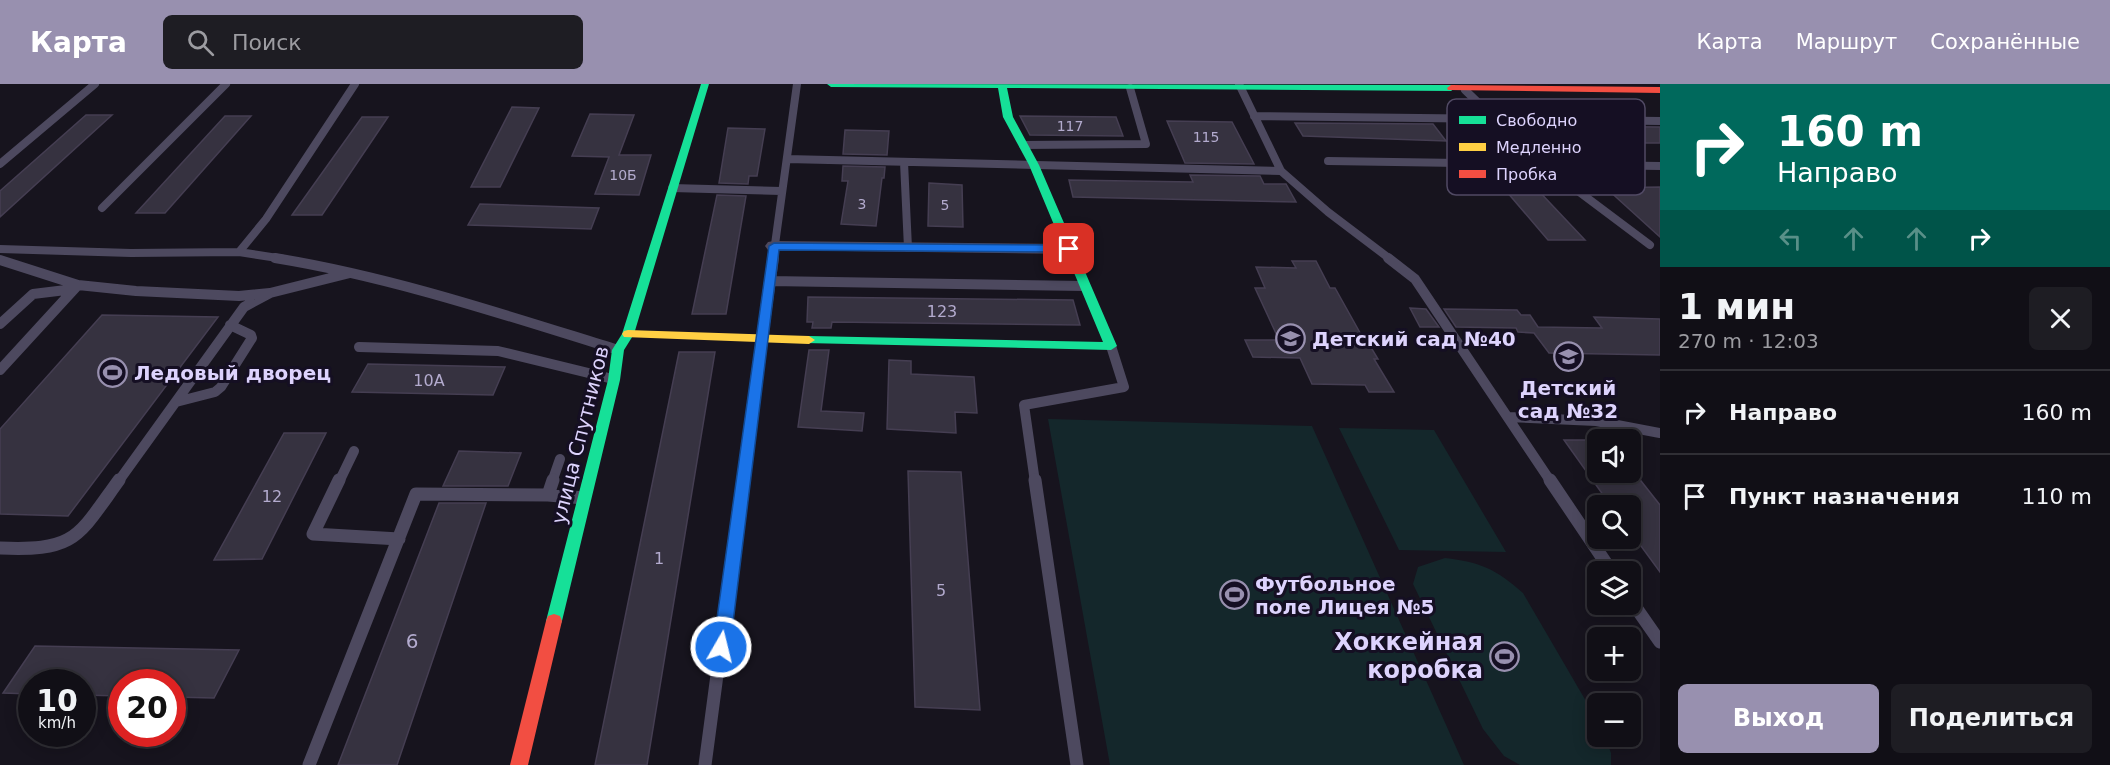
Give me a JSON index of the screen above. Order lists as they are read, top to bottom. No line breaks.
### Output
{"streets":{"street":["улица Спутников"]},"places":{"school or university":["Детский сад №40","Детский сад №32"],"sports":["Ледовый дворец","Футбольное поле Лицея №5","Хоккейная коробка"]},"house_numbers":["117","115","10Б","3","5","123","10А","12","1","5","6"],"legend":["Свободно","Медленно","Пробка"],"page":{"header":"Карта","search":"Поиск","nav":["Карта","Маршрут","Сохранённые"],"turn":["160 m","Направо"],"heading":["1 мин","270 m · 12:03"],"list":[{"name":"Направо","value":"160 m"},{"name":"Пункт назначения","value":"110 m"}],"map_buttons":["+","−"],"speed":"10 km/h","limit":"20","buttons":["Выход","Поделиться"]}}
